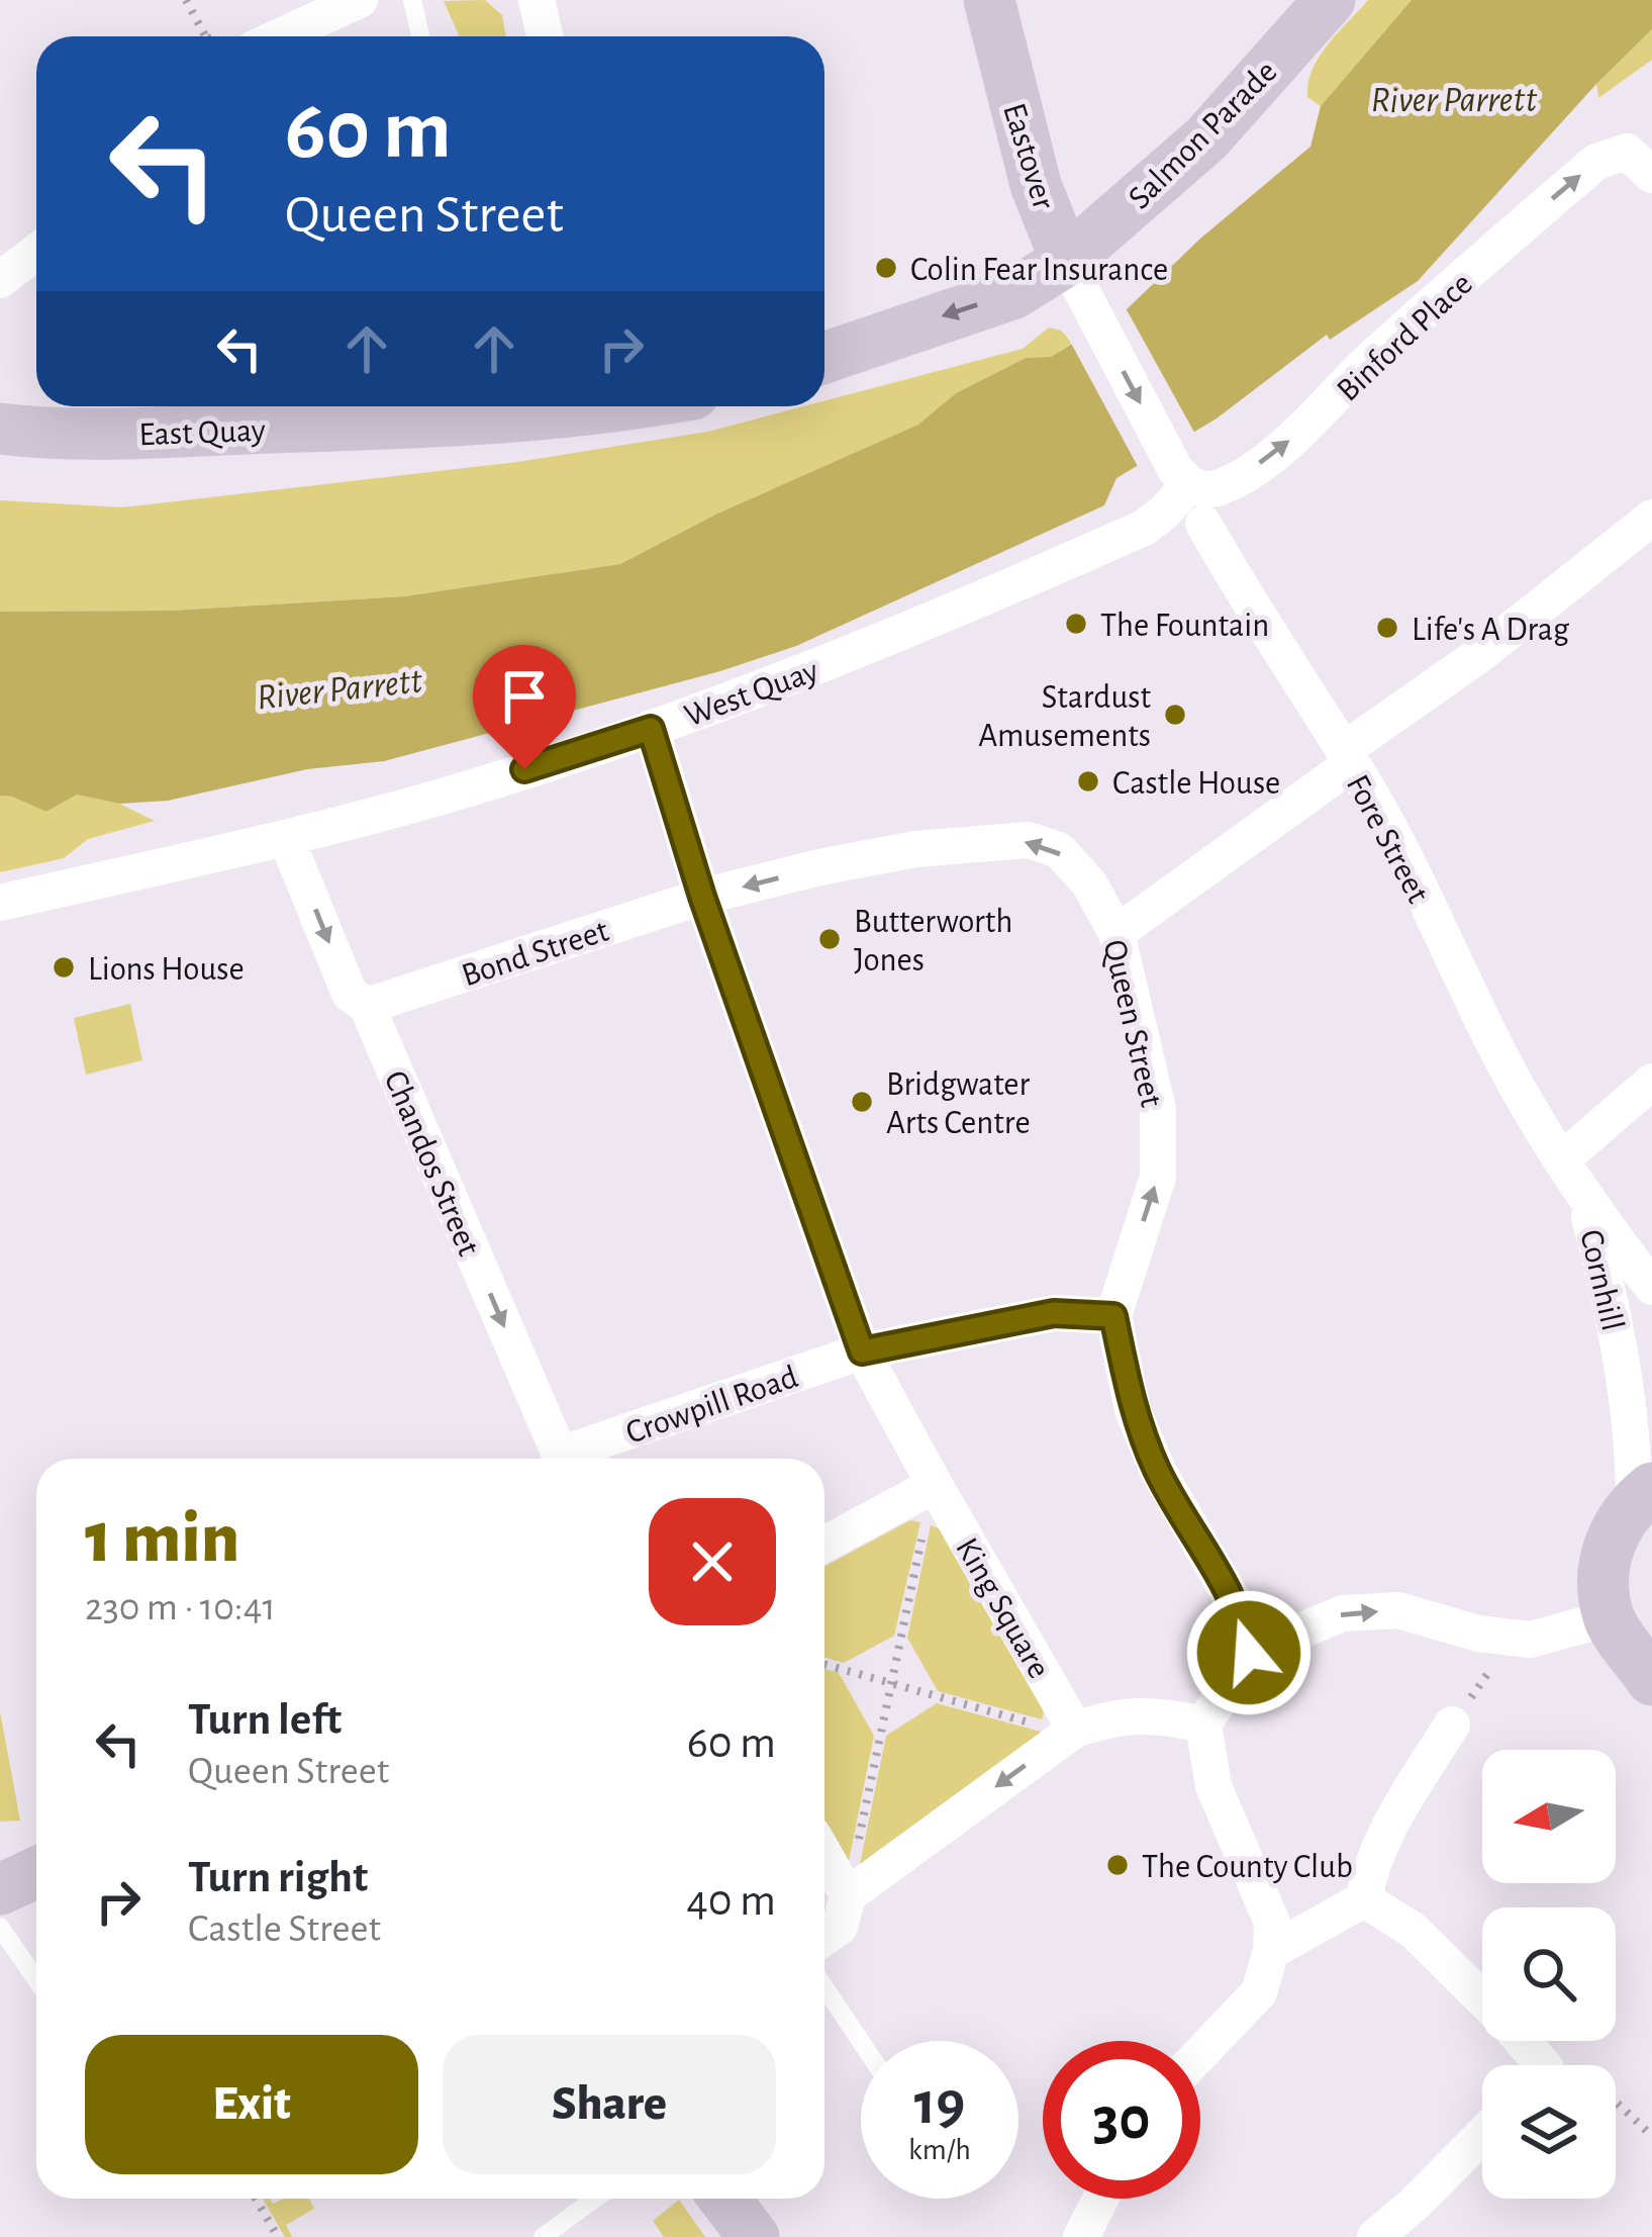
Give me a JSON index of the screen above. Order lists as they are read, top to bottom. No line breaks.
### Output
{"streets":{"street":["Salmon Parade","Eastover","Binford Place","East Quay","West Quay","Fore Street","Bond Street","Queen Street","Chandos Street","Cornhill","Crowpill Road","King Square"]},"crossings":[["Salmon Parade","Eastover"],["Binford Place","West Quay"],["West Quay","Chandos Street"],["West Quay","King Square"],["Fore Street","Cornhill"],["Bond Street","Queen Street"],["Bond Street","Chandos Street"],["Bond Street","King Square"],["Queen Street","King Square"],["Chandos Street","Crowpill Road"],["Crowpill Road","King Square"]],"one_way":["Chandos Street"],"water":["River Parrett"],"places":["Colin Fear Insurance","The Fountain","Life's A Drag","Stardust Amusements","Castle House","Butterworth Jones","Lions House","Bridgwater Arts Centre","The County Club"],"north":"left","page":{"turn":["60 m","Queen Street"],"heading":["1 min","230 m · 10:41"],"list":[{"name":"Turn left","note":"Queen Street","value":"60 m"},{"name":"Turn right","note":"Castle Street","value":"40 m"}],"buttons":["Exit","Share"],"speed":"19 km/h","limit":"30"}}
